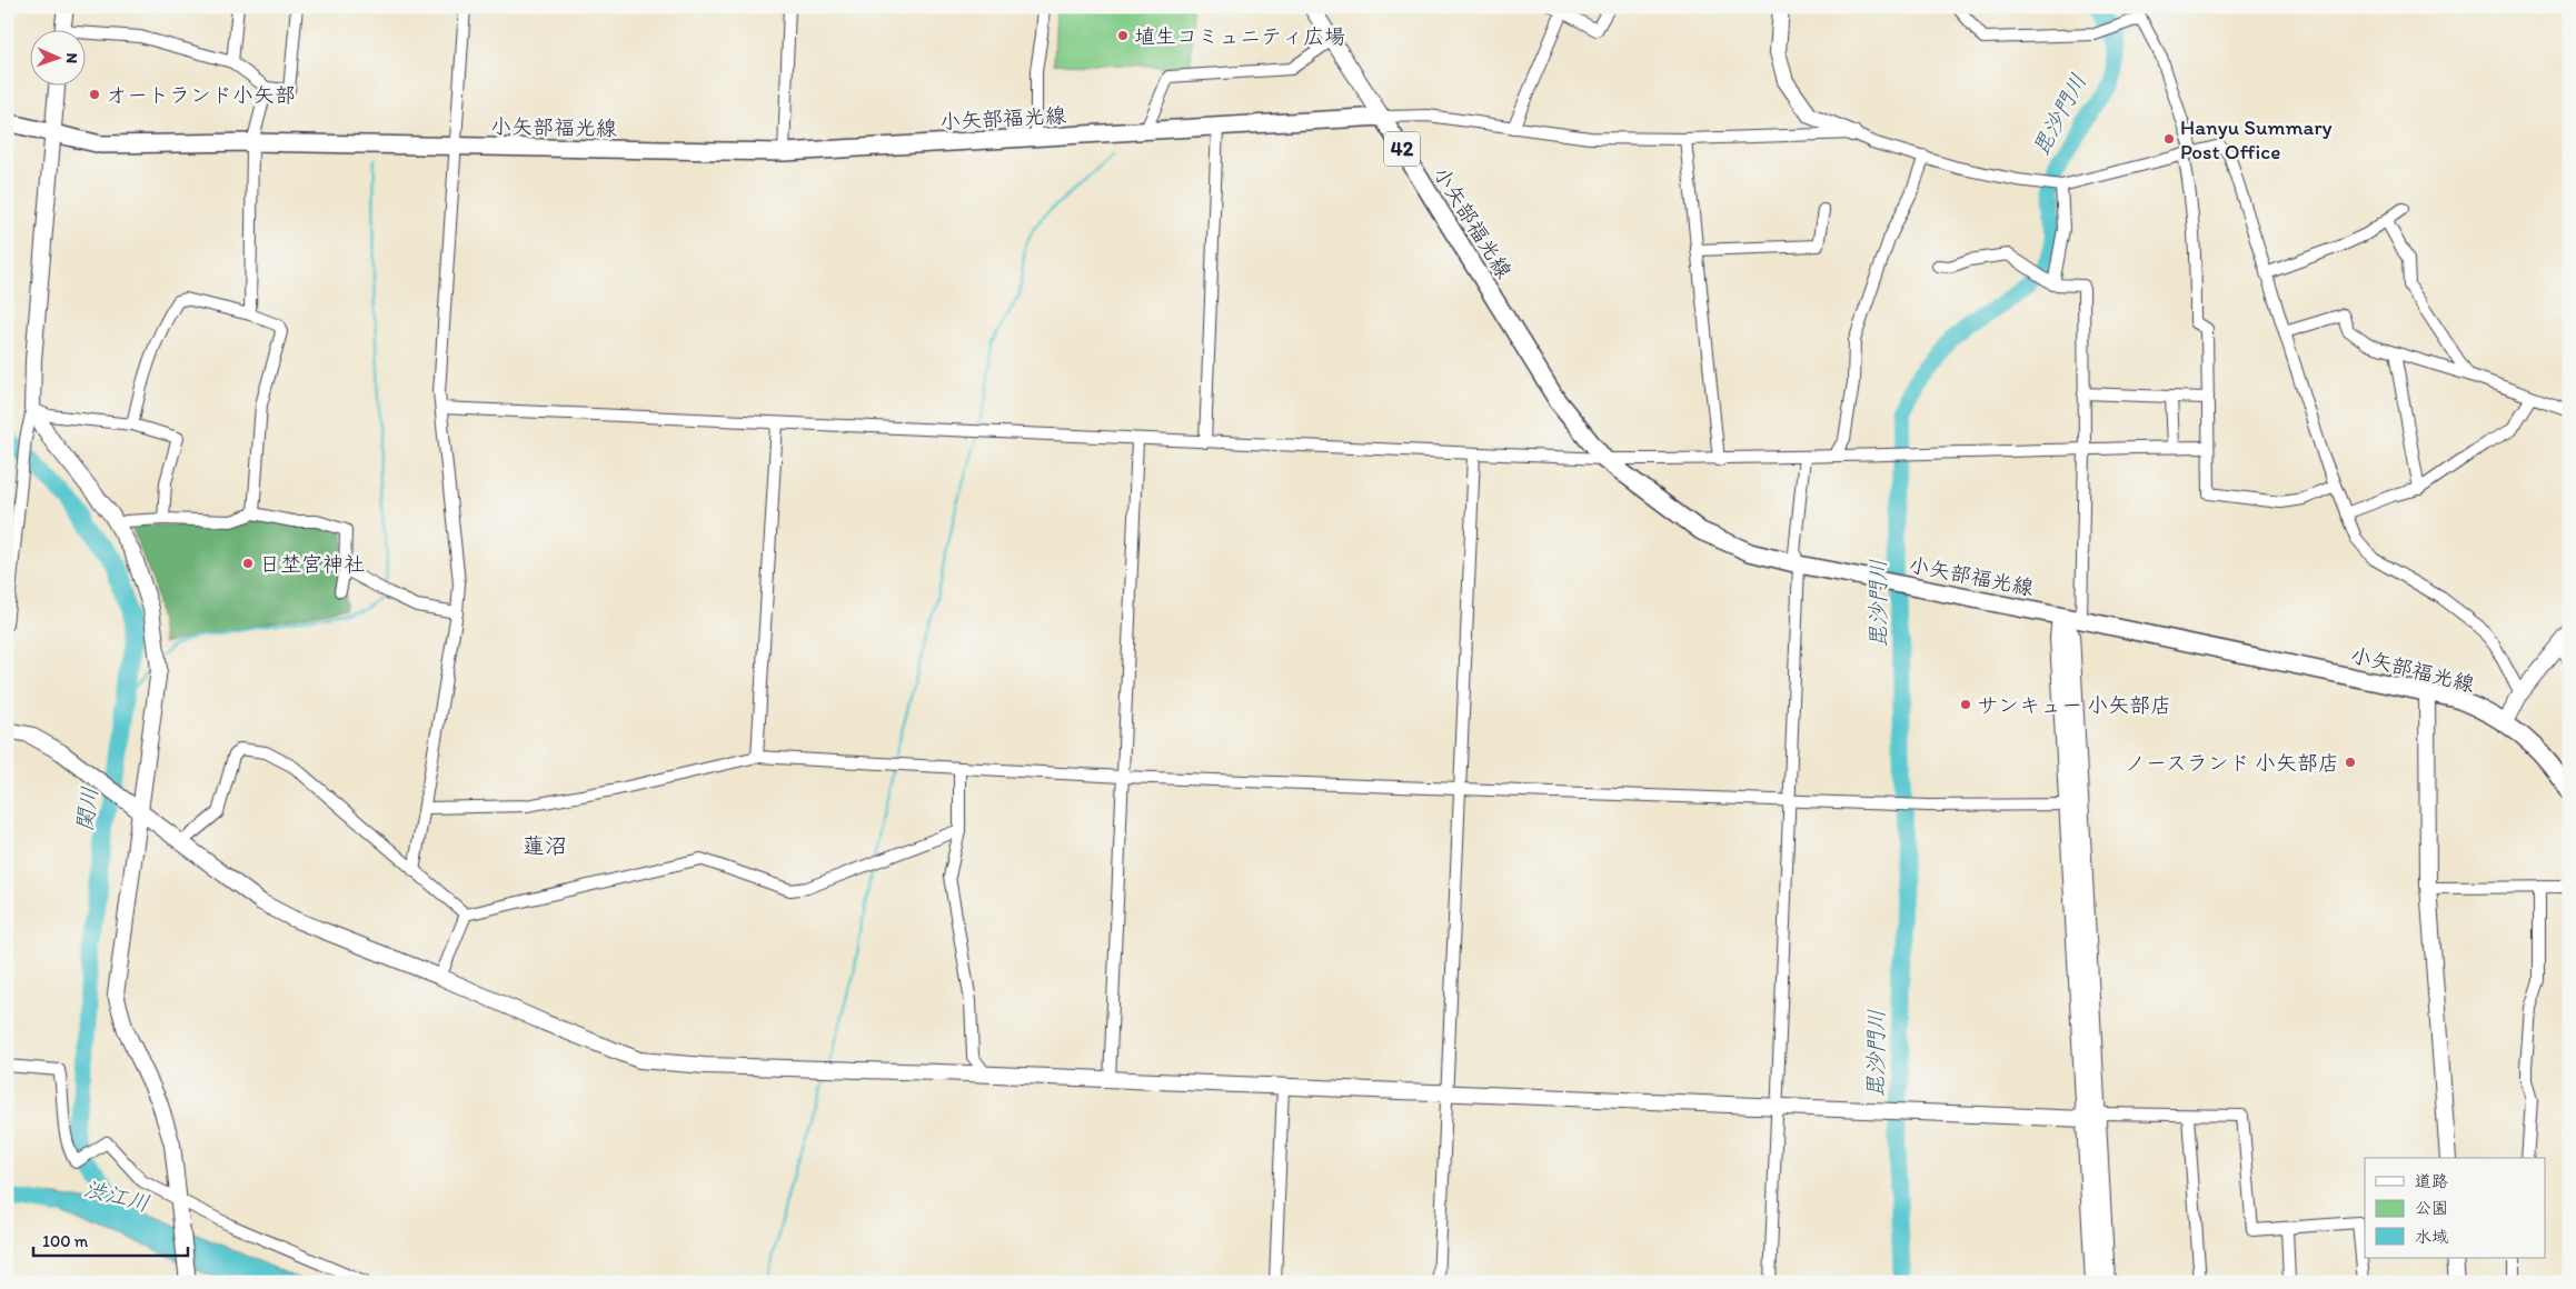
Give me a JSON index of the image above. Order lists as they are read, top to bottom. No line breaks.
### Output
{"streets":{"main road":["小矢部福光線","42"]},"districts":["蓮沼"],"water":["毘沙門川","関川","渋江川"],"places":["埴生コミュニティ広場","オートランド小矢部","Hanyu Summary Post Office","日埜宮神社","サンキュー 小矢部店","ノースランド 小矢部店"],"legend":["道路","公園","水域"],"scale_bar":"100 m","north":"right"}
